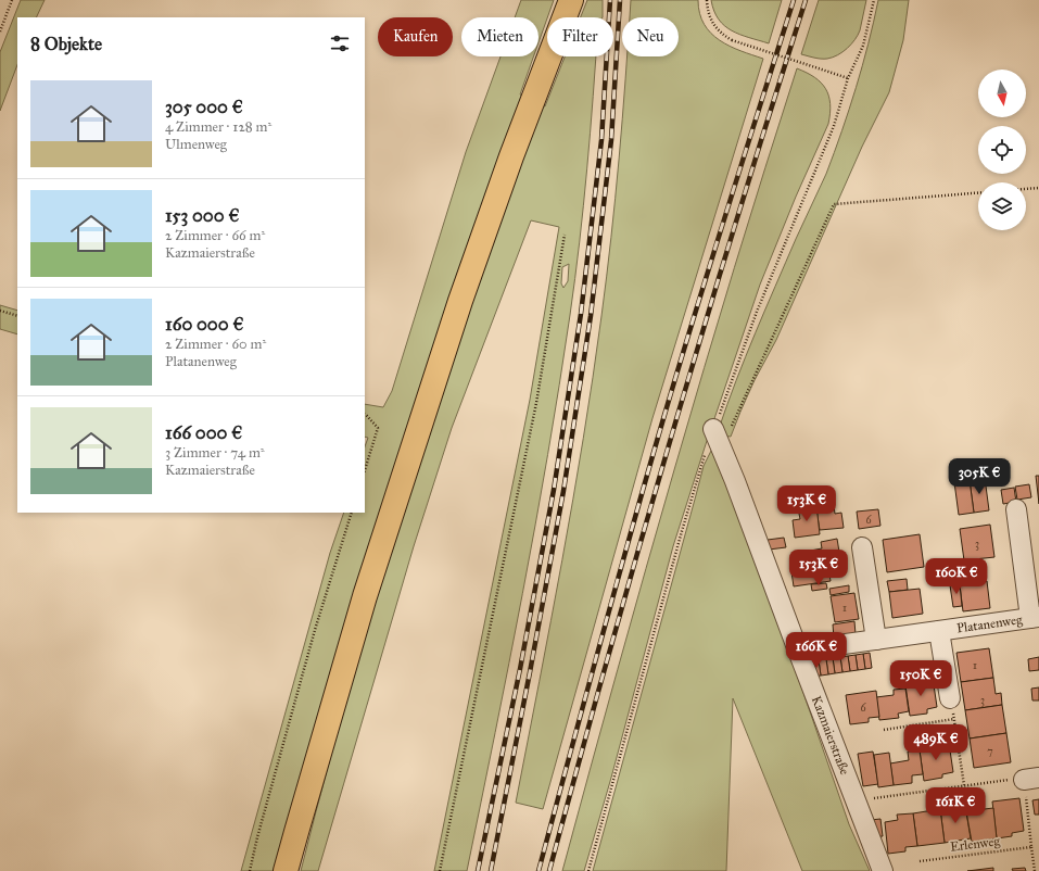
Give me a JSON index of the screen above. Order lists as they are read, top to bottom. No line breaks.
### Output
{"streets":{"street":["Platanenweg","Kazmaierstraße"],"path":["Erlenweg"]},"crossings":[["Platanenweg","Kazmaierstraße"]],"house_numbers":["6","3","1","1","3","6","7"],"north":"bottom","page":{"chip":["Kaufen","Mieten","Filter","Neu"],"heading":"8 Objekte","list":[{"name":"305 000 €","note":"4 Zimmer · 128 m² · Ulmenweg"},{"name":"153 000 €","note":"2 Zimmer · 66 m² · Kazmaierstraße"},{"name":"160 000 €","note":"2 Zimmer · 60 m² · Platanenweg"},{"name":"166 000 €","note":"3 Zimmer · 74 m² · Kazmaierstraße"}],"price":["305K €","153K €","153K €","160K €","166K €","150K €","489K €","161K €"]}}
